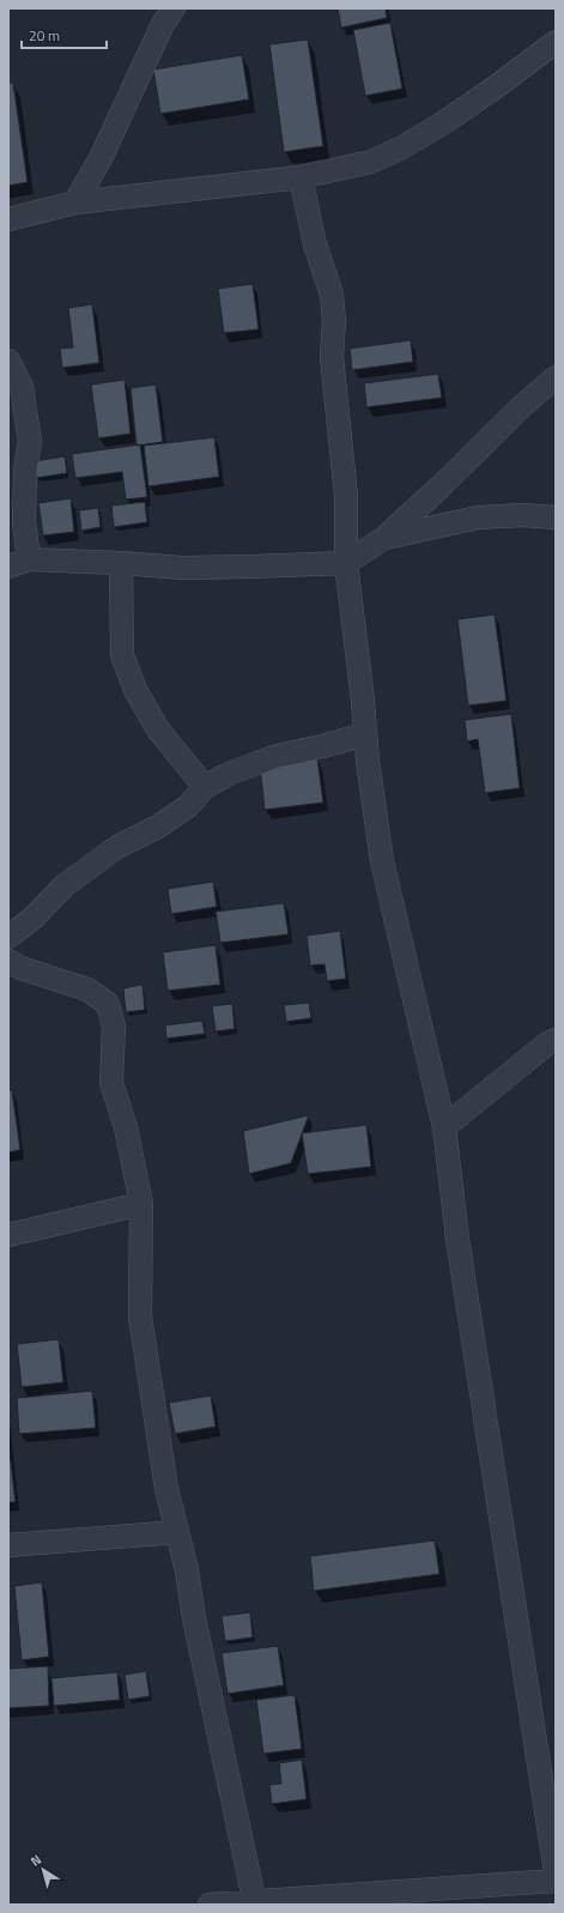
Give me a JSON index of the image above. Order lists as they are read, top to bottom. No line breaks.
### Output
{"scale_bar":"20 m","north":"top left"}
